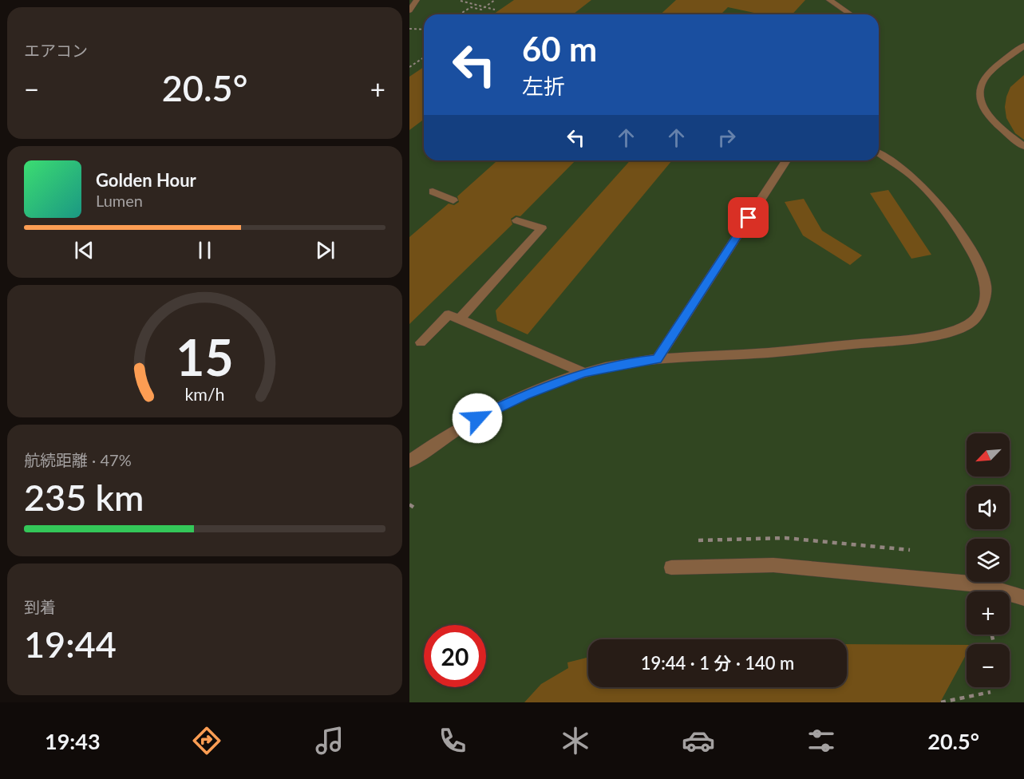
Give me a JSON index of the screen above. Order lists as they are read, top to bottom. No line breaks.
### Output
{"north":"bottom left","page":{"tile":["エアコン",["航続距離 · 47%","235 km"],["到着","19:44"]],"turn":["60 m","左折"],"heat":["−","20.5°","+"],"song":["Golden Hour","Lumen"],"map_buttons":["+","−"],"limit":"20","trip":"19:44 · 1 分 · 140 m","tabs":["19:43","20.5°"],"gauge":["15","km/h"]}}
